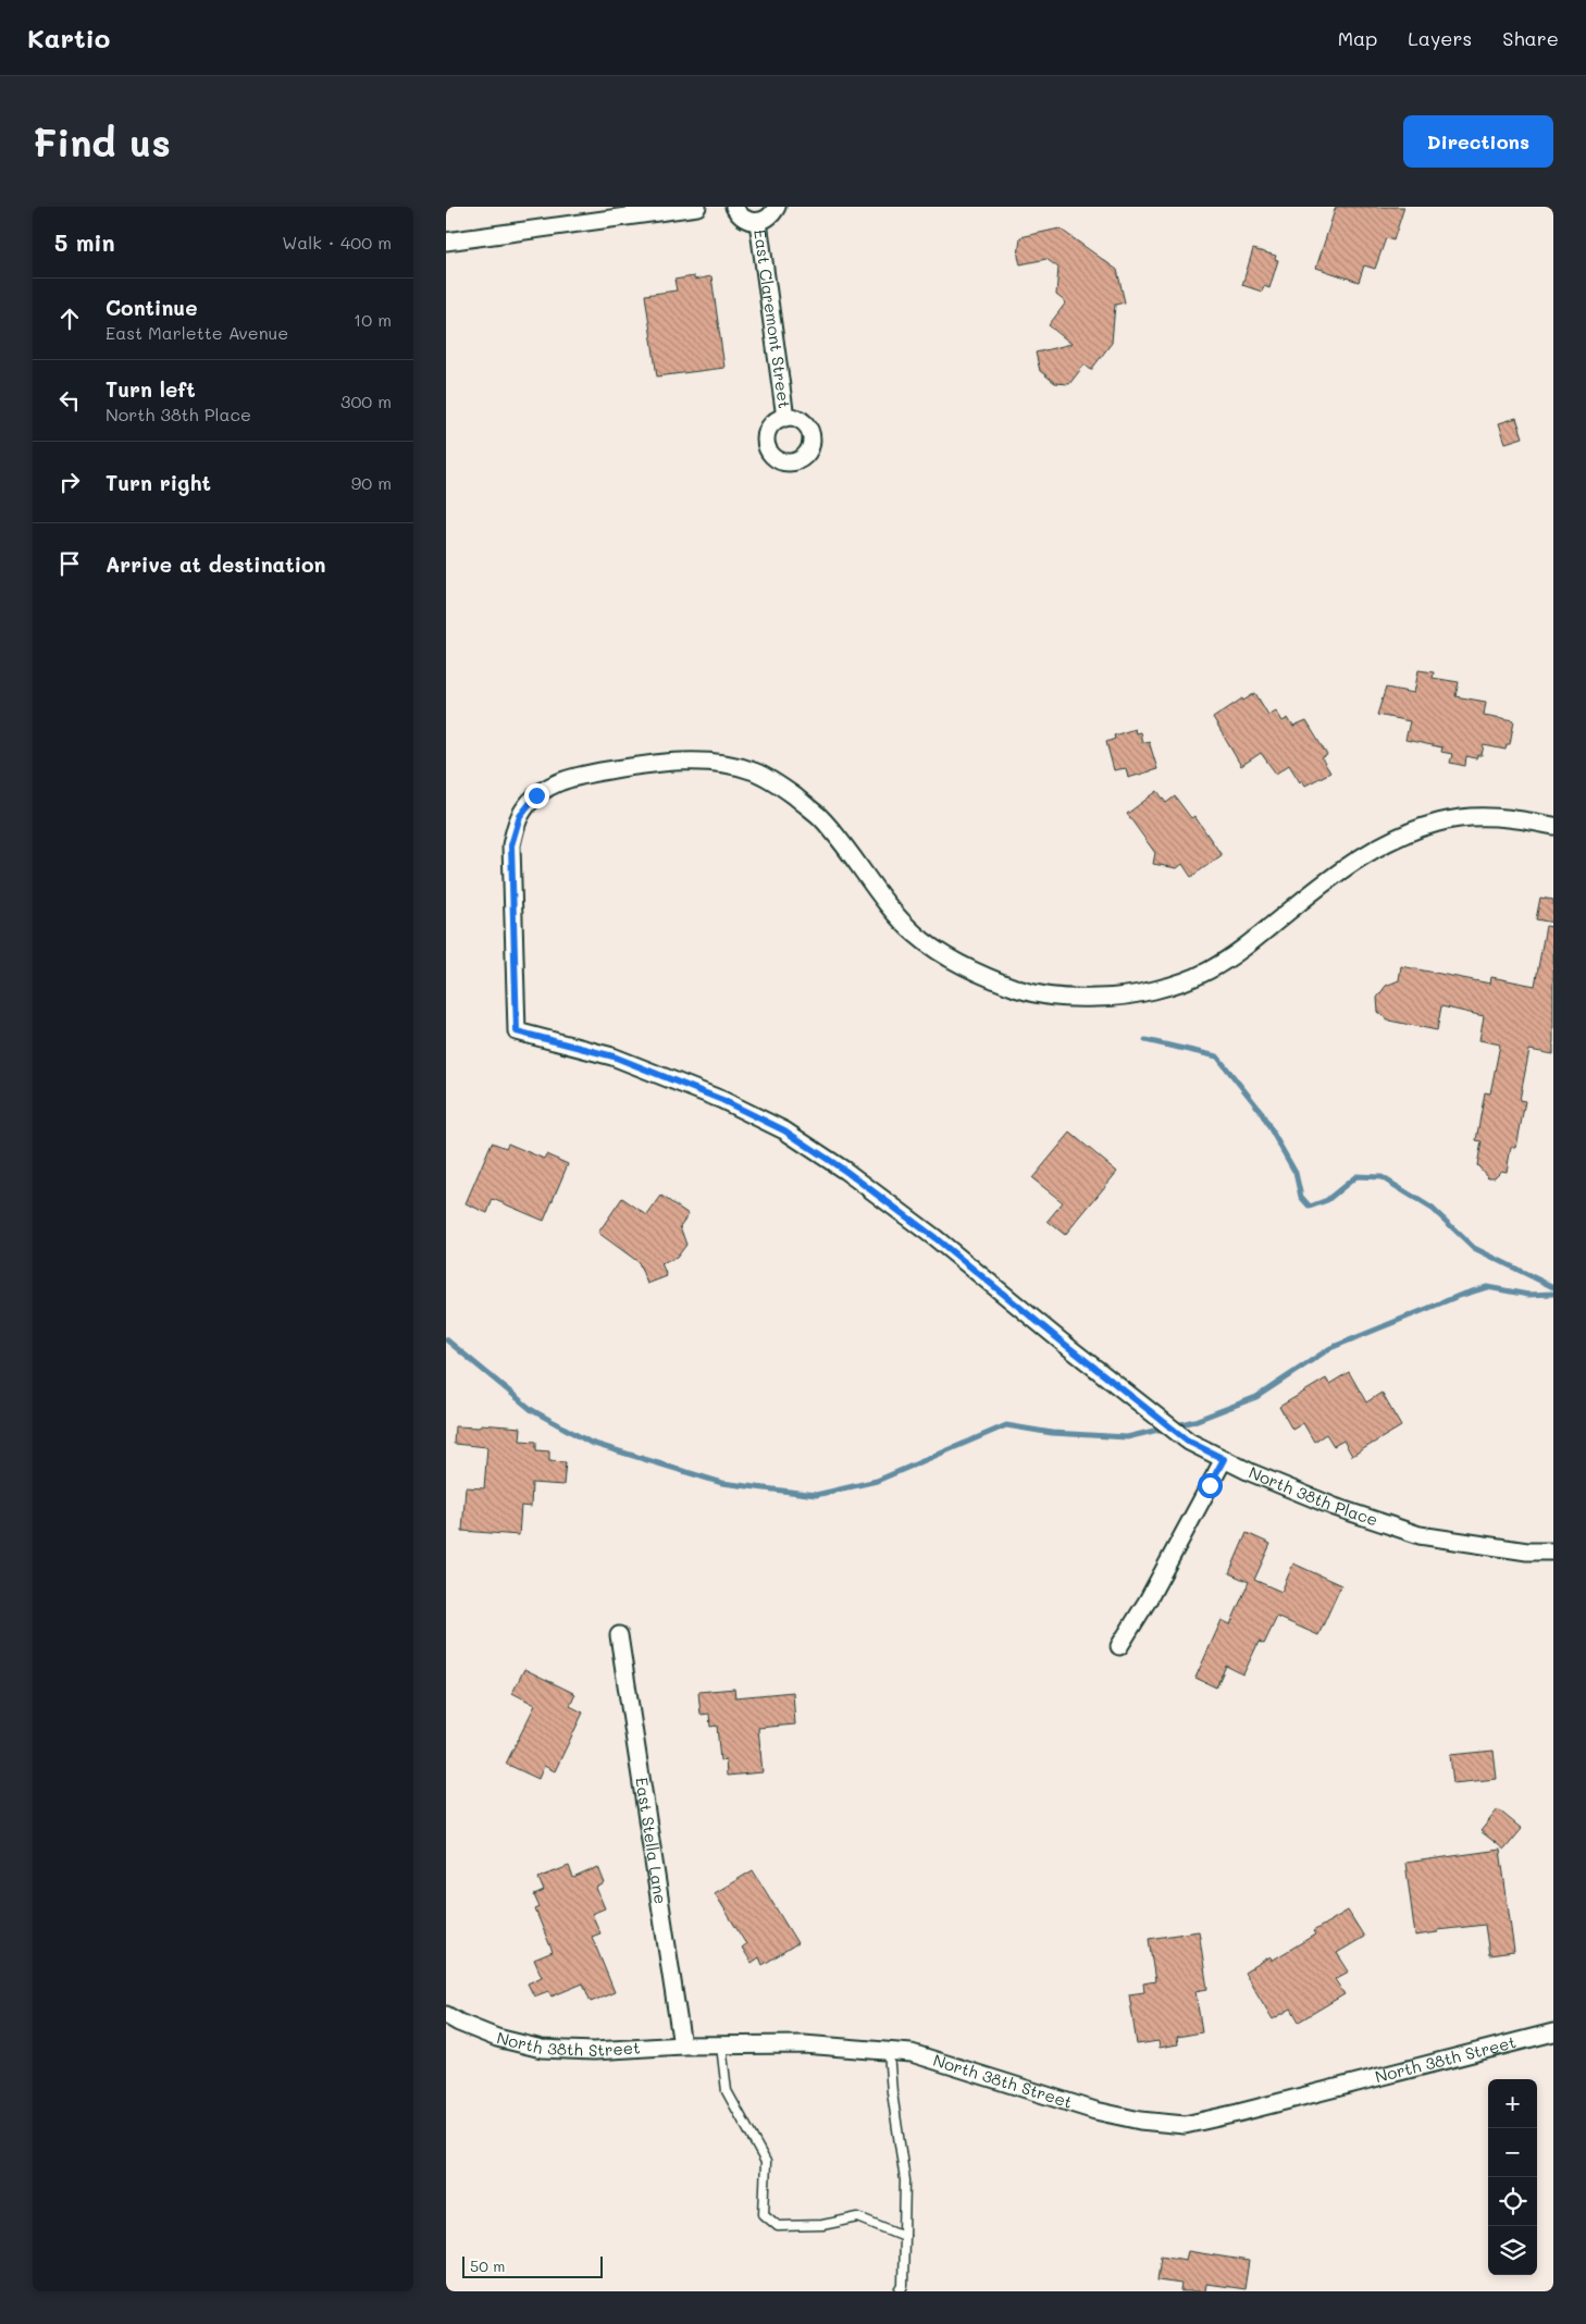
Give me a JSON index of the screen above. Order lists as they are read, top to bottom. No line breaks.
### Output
{"streets":{"street":["East Claremont Street","North 38th Place","East Stella Lane","North 38th Street"]},"crossings":[["East Stella Lane","North 38th Street"]],"scale_bar":"50 m","page":{"header":"Kartio","nav":["Map","Layers","Share"],"buttons":"Directions","title":"Find us","heading":["5 min","Walk · 400 m"],"list":[["Continue","East Marlette Avenue","10 m"],["Turn left","North 38th Place","300 m"],["Turn right","90 m"],"Arrive at destination"],"map_buttons":["+","−"],"scale":"50 m"}}
